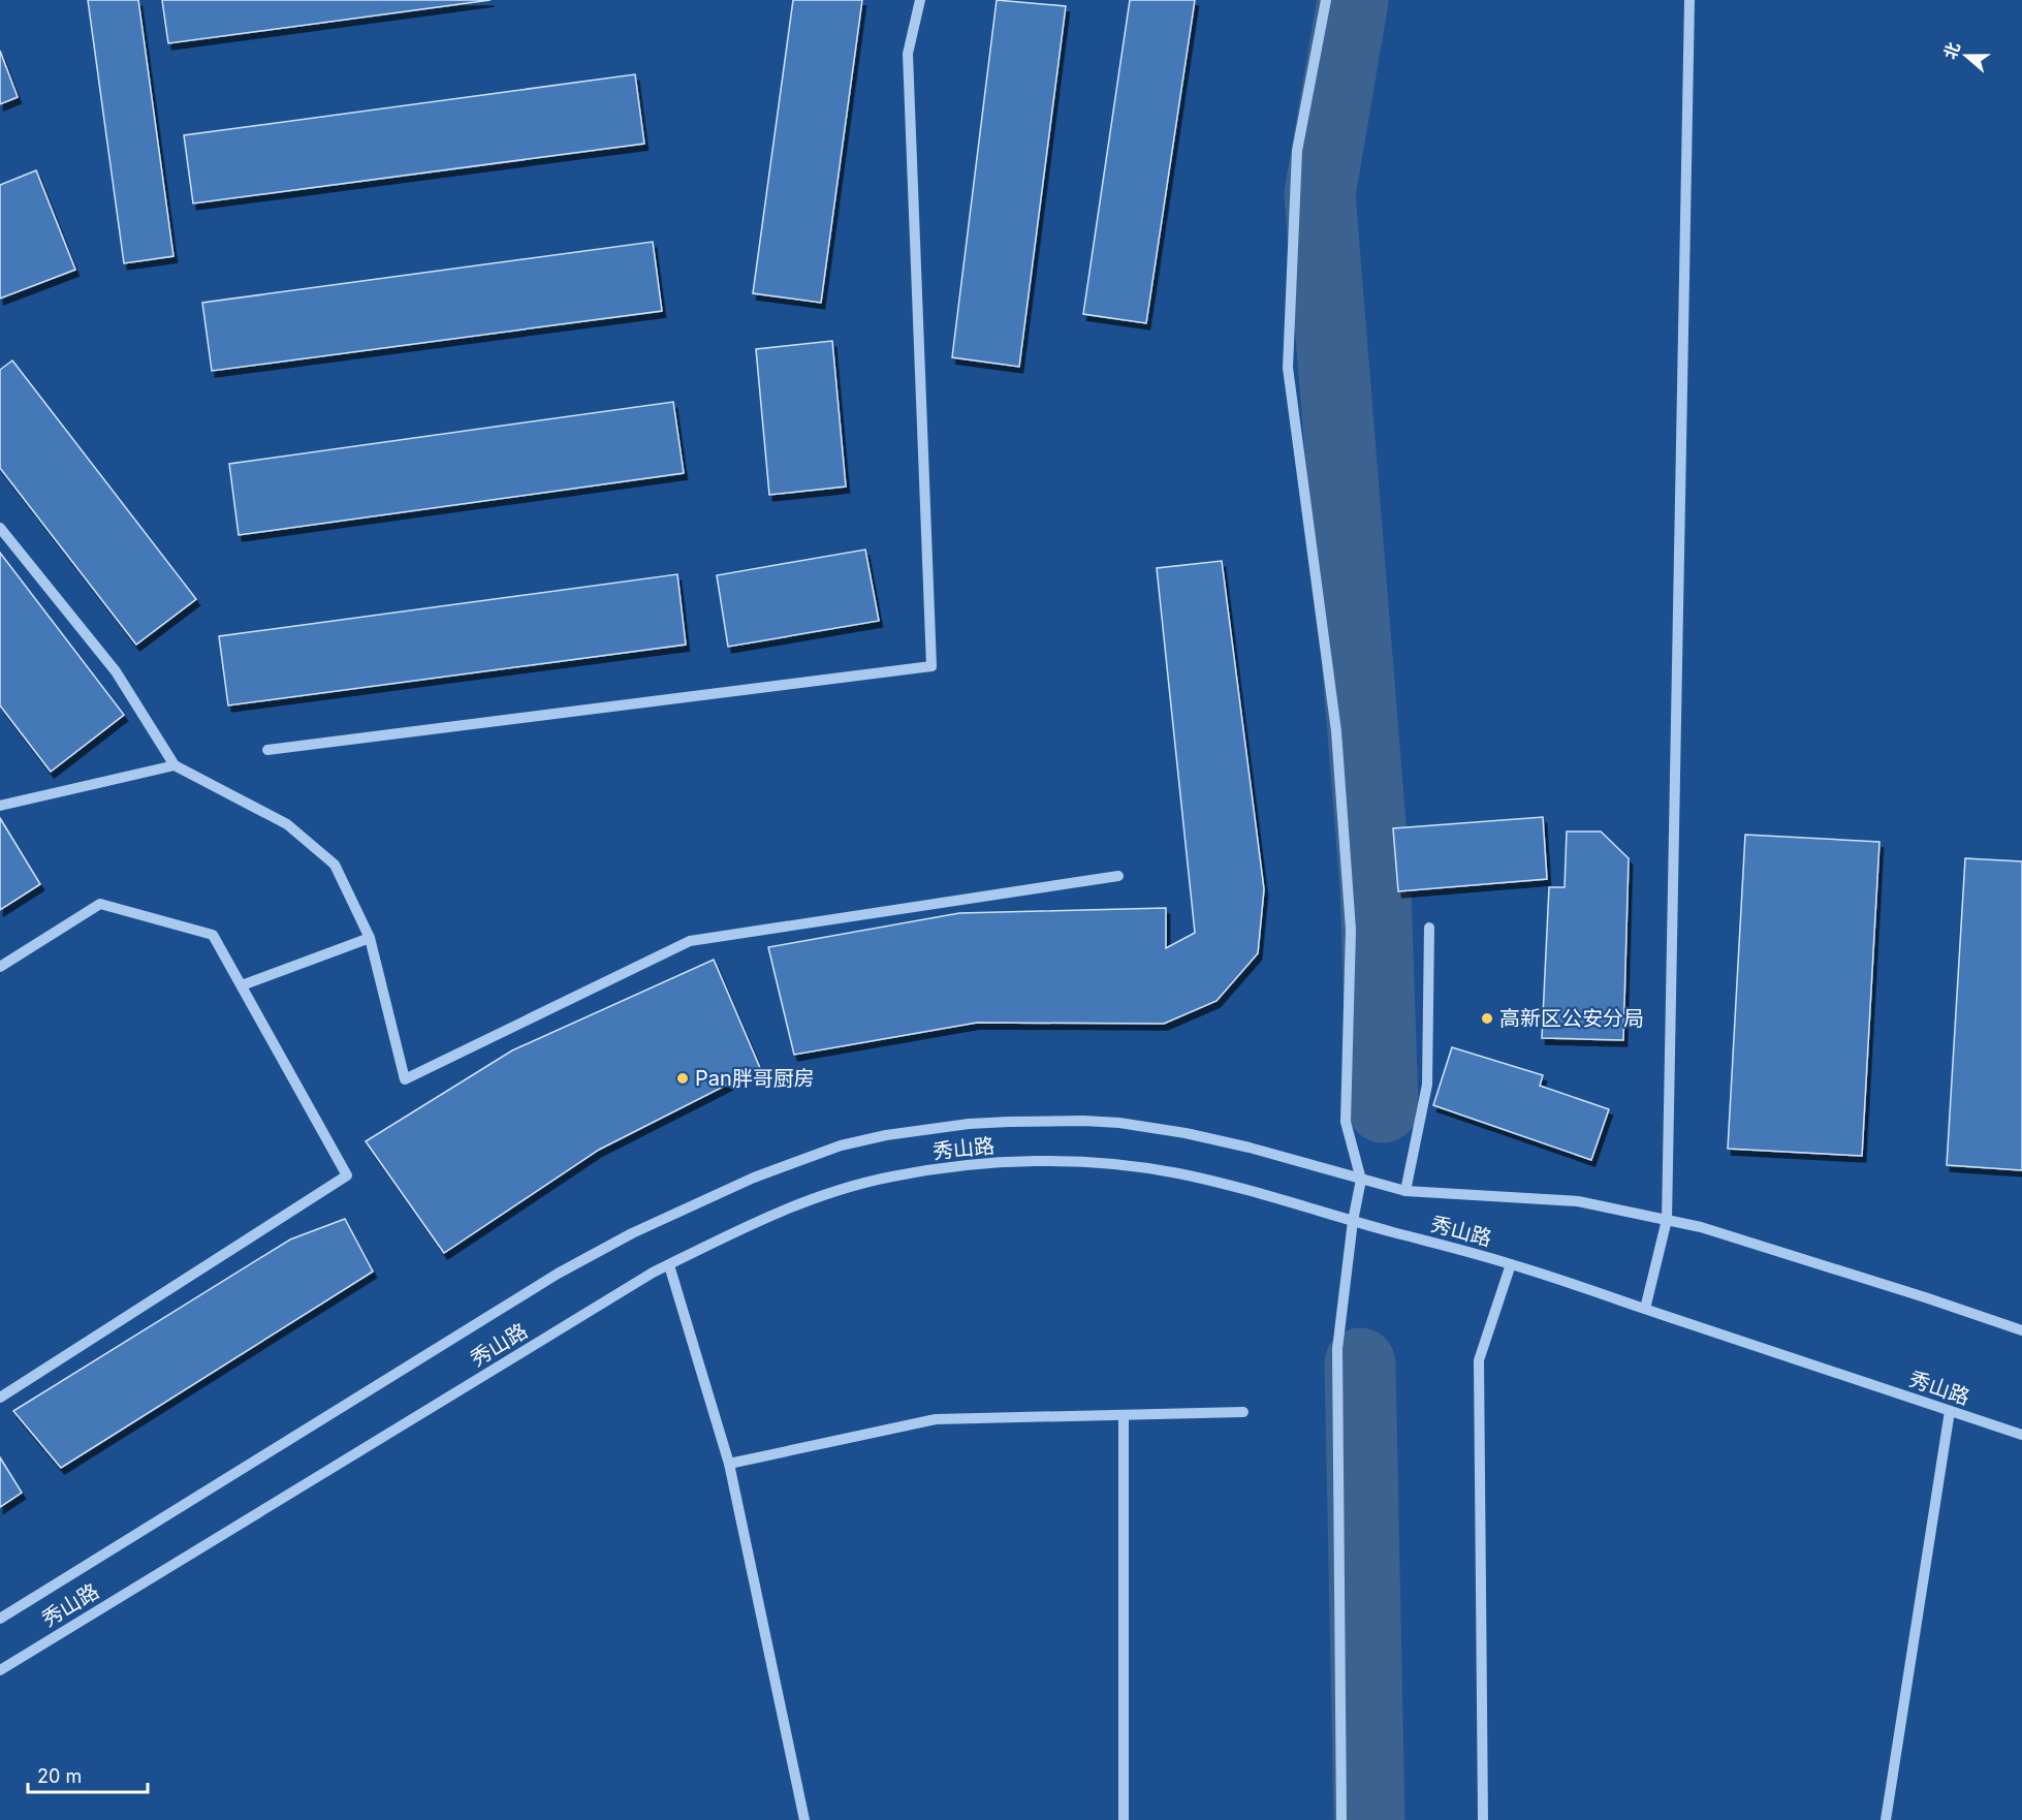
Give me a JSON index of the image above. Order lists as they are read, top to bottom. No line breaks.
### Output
{"streets":{"street":["秀山路"]},"places":["高新区公安分局","Pan胖哥厨房"],"scale_bar":"20 m","north":"left"}
